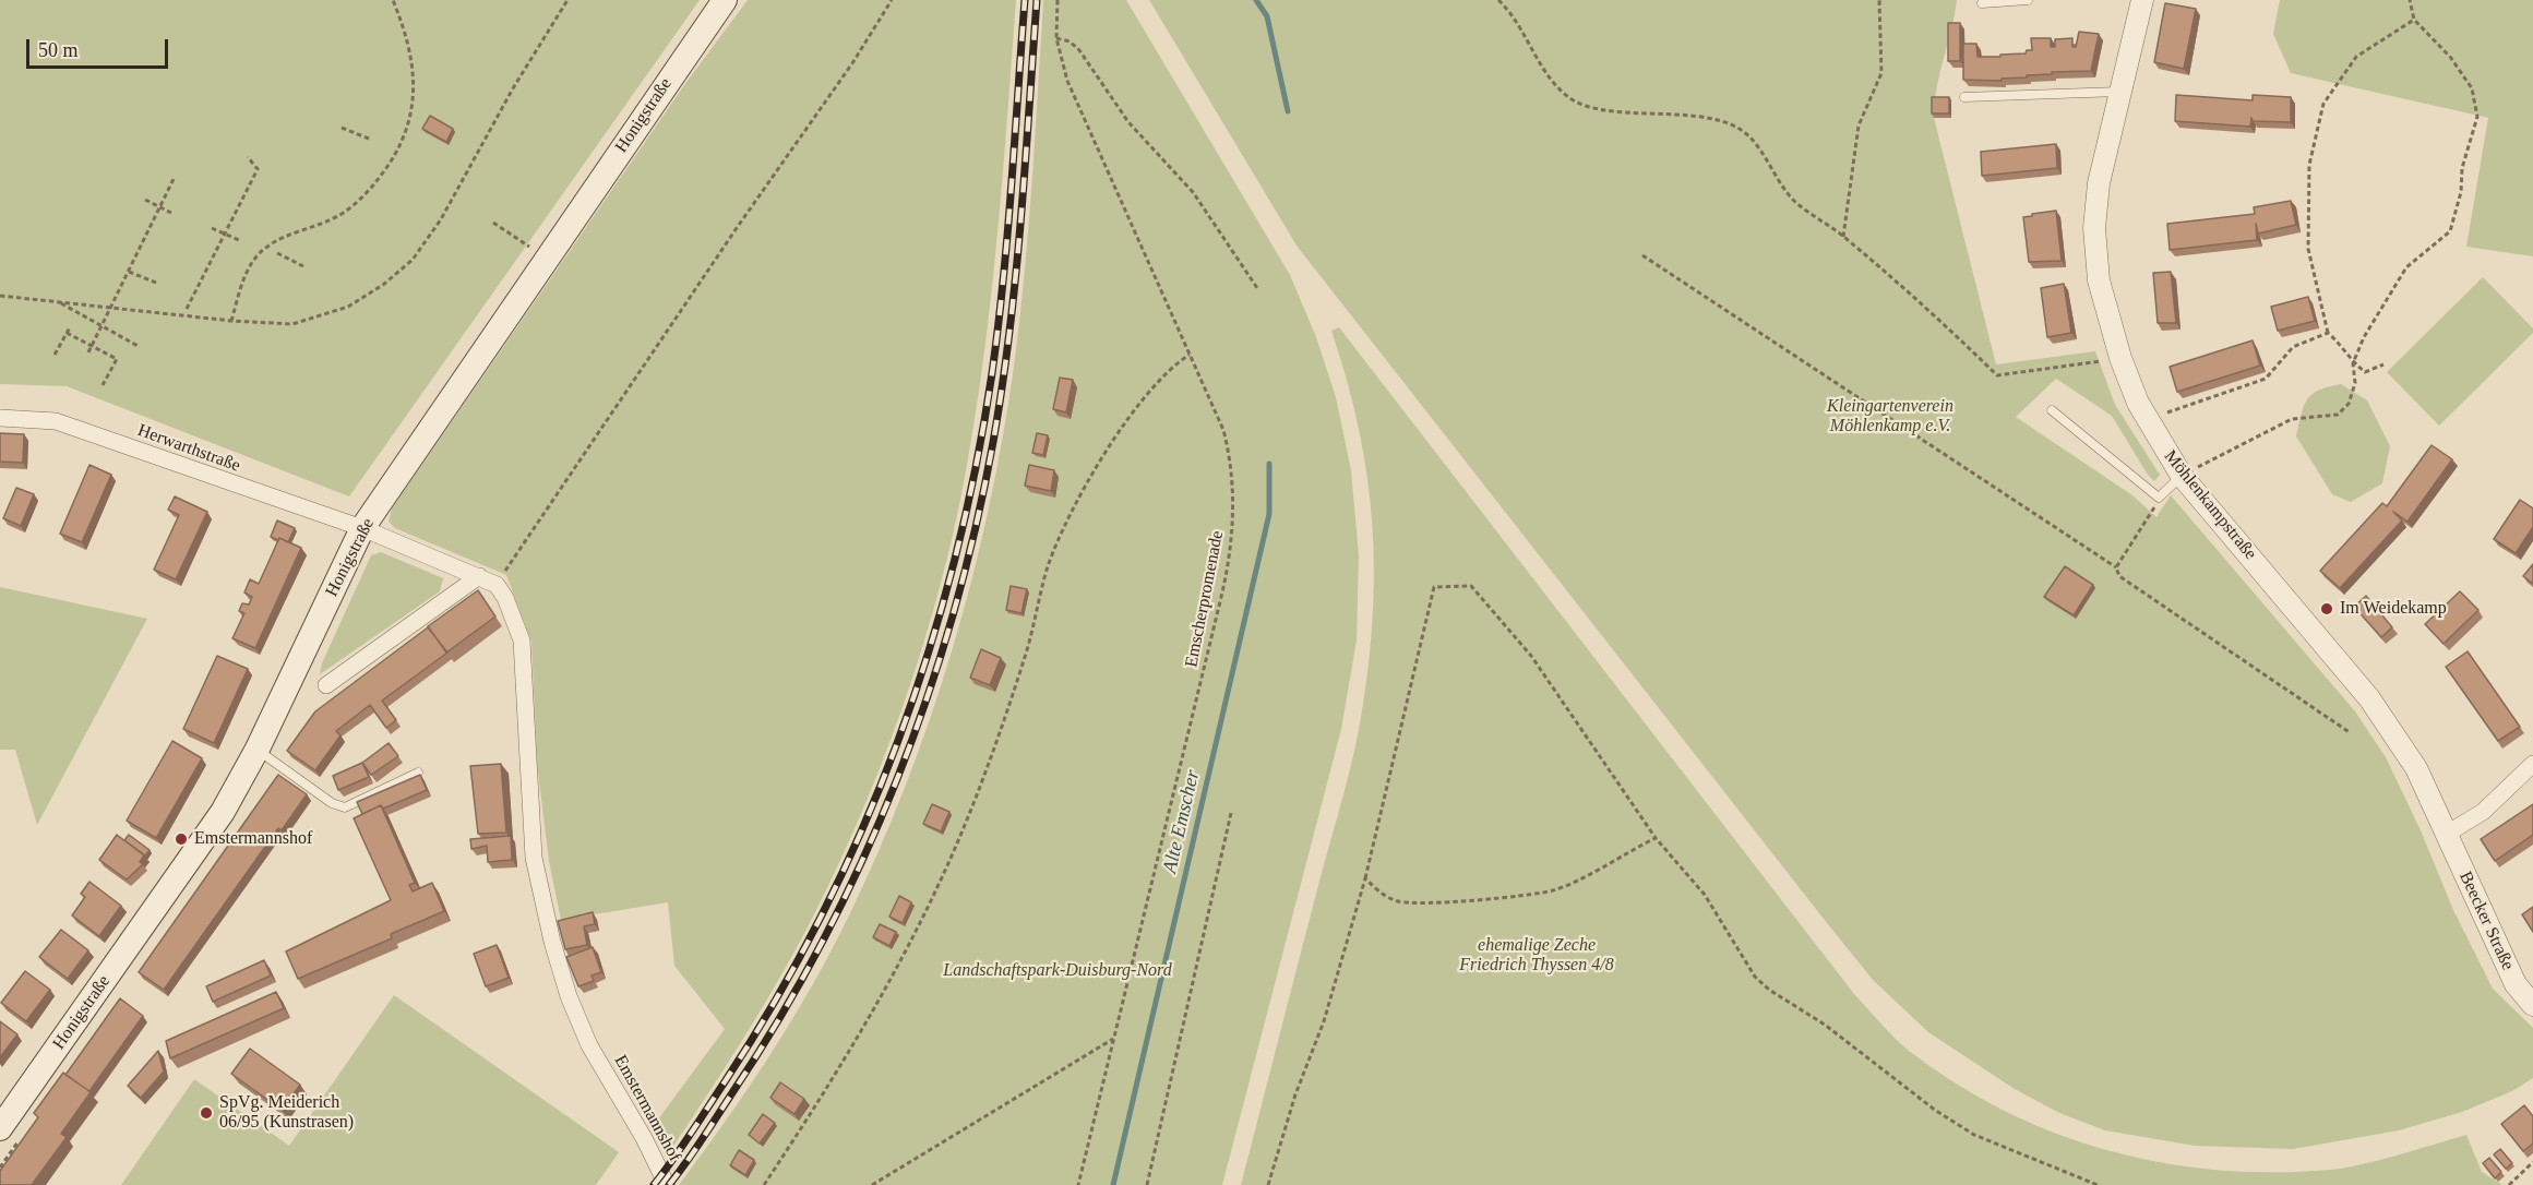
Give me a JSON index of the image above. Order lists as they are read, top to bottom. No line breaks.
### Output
{"streets":{"main road":["Honigstraße"],"street":["Herwarthstraße","Möhlenkampstraße","Beecker Straße","Emstermannshof"],"path":["Emscherpromenade"]},"crossings":[["Honigstraße","Herwarthstraße"],["Honigstraße","Emstermannshof"],["Herwarthstraße","Emstermannshof"],["Möhlenkampstraße","Beecker Straße"]],"water":["Alte Emscher"],"parks":["Kleingartenverein Möhlenkamp e.V.","ehemalige Zeche Friedrich Thyssen 4/8","Landschaftspark-Duisburg-Nord"],"places":["Im Weidekamp","Emstermannshof","SpVg. Meiderich 06/95 (Kunstrasen)"],"scale_bar":"50 m"}
